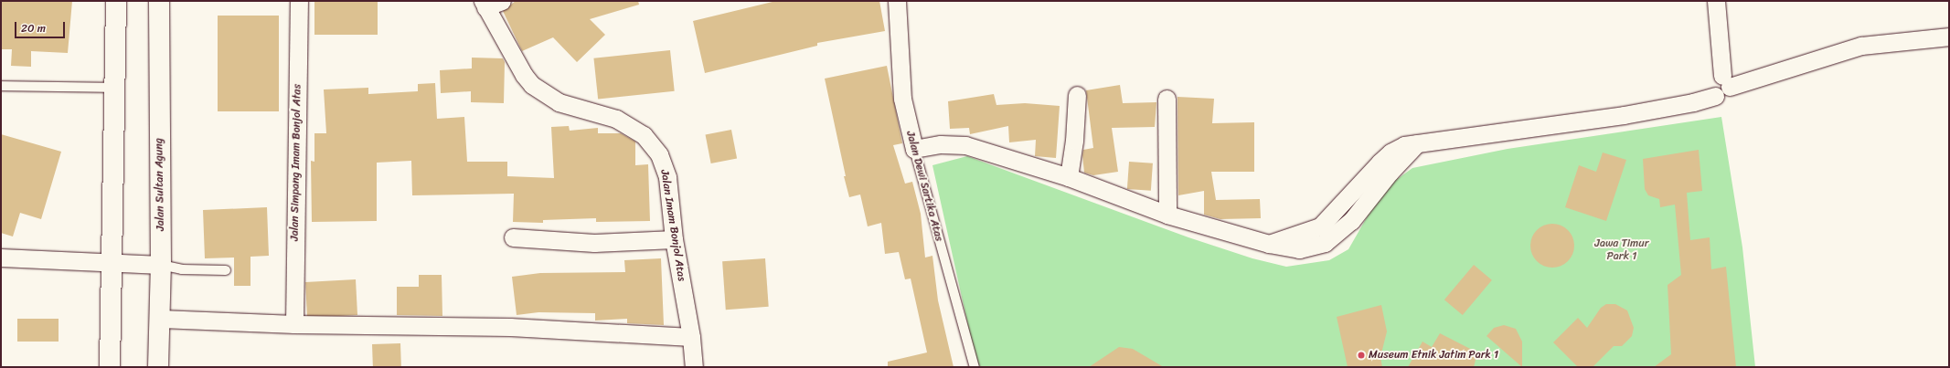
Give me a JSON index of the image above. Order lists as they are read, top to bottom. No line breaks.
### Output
{"streets":{"main road":["Jalan Sultan Agung"],"street":["Jalan Simpang Imam Bonjol Atas","Jalan Dewi Sartika Atas","Jalan Imam Bonjol Atas"]},"parks":["Jawa Timur Park 1"],"places":["Museum Etnik Jatim Park 1"],"scale_bar":"20 m"}
